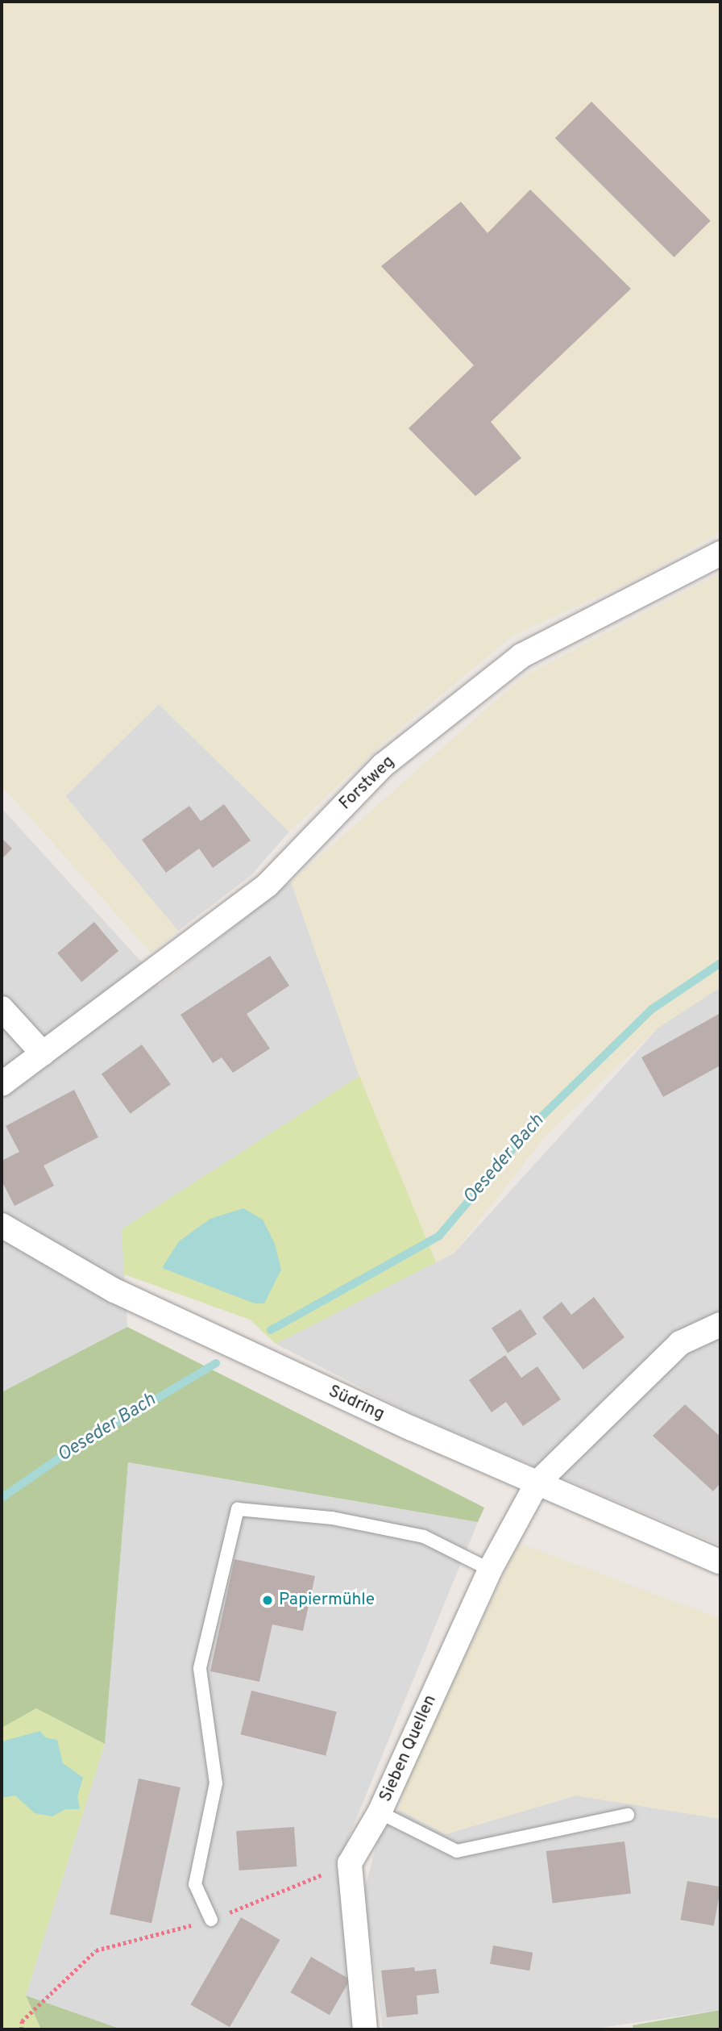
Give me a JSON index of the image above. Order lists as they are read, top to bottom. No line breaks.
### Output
{"streets":{"street":["Forstweg","Südring","Sieben Quellen"]},"crossings":[["Südring","Sieben Quellen"]],"water":["Oeseder Bach"],"places":["Papiermühle"]}
